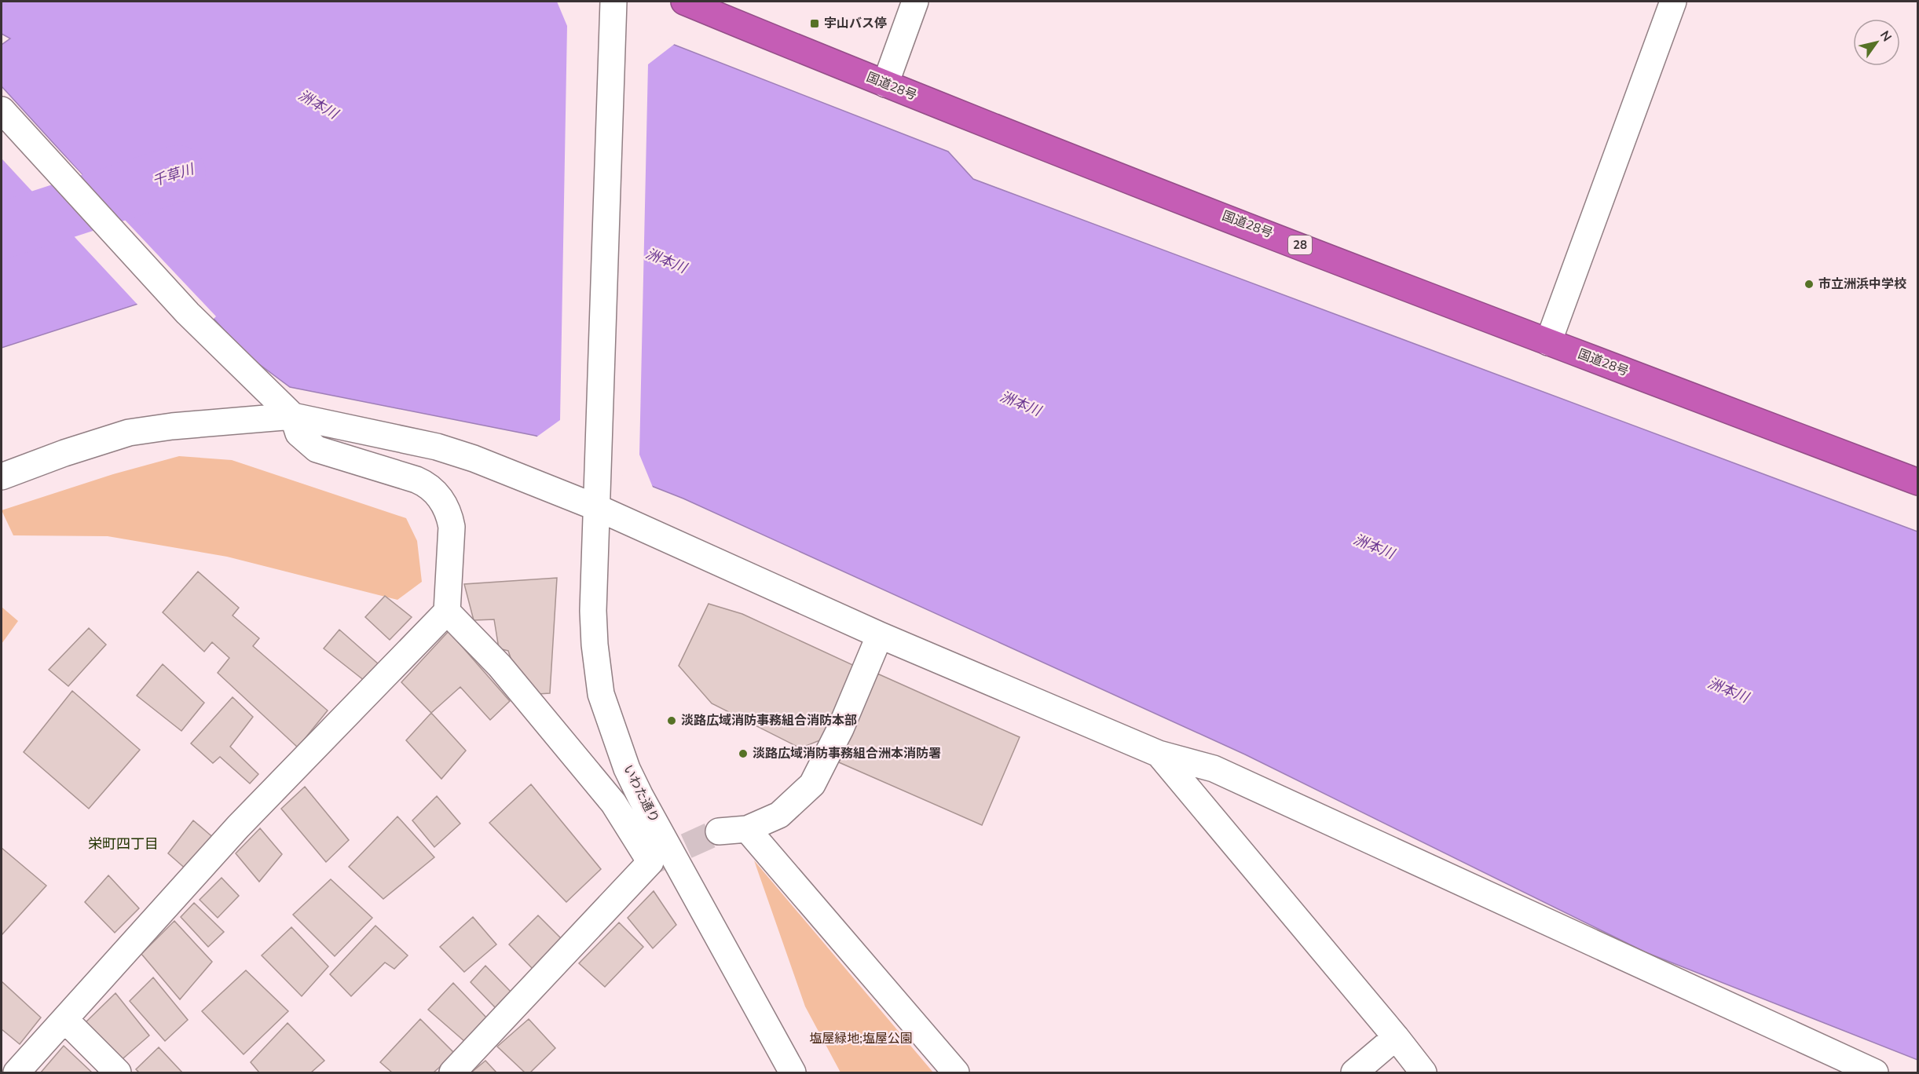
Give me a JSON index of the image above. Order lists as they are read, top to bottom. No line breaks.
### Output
{"streets":{"highway":["国道28号","28"],"street":["いわた通り"]},"districts":["栄町四丁目"],"water":["洲本川","千草川"],"parks":["塩屋緑地;塩屋公園"],"places":{"transit":["宇山バス停"],"other":["市立洲浜中学校","淡路広域消防事務組合消防本部","淡路広域消防事務組合洲本消防署"]},"north":"top right"}
